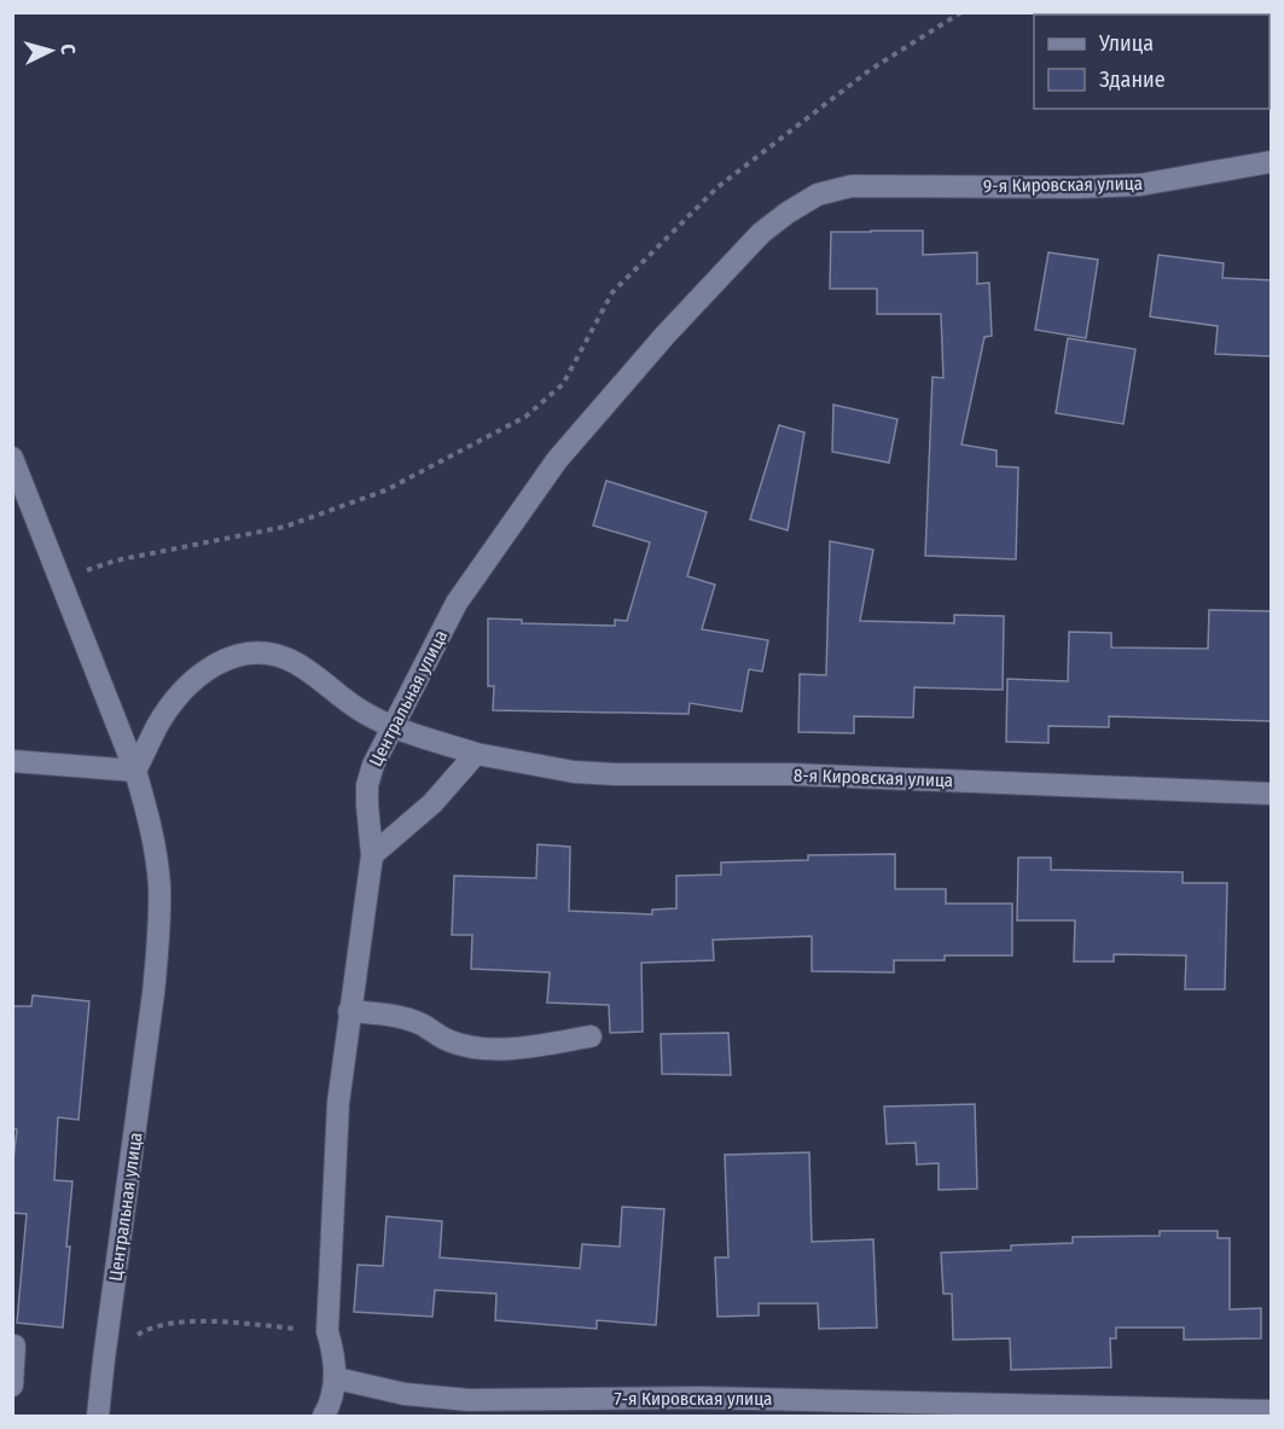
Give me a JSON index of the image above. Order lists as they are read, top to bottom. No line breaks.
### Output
{"streets":{"street":["9-я Кировская улица","Центральная улица","8-я Кировская улица","7-я Кировская улица"]},"crossings":[["9-я Кировская улица","Центральная улица"],["Центральная улица","8-я Кировская улица"],["Центральная улица","7-я Кировская улица"]],"legend":["Улица","Здание"],"north":"right"}
